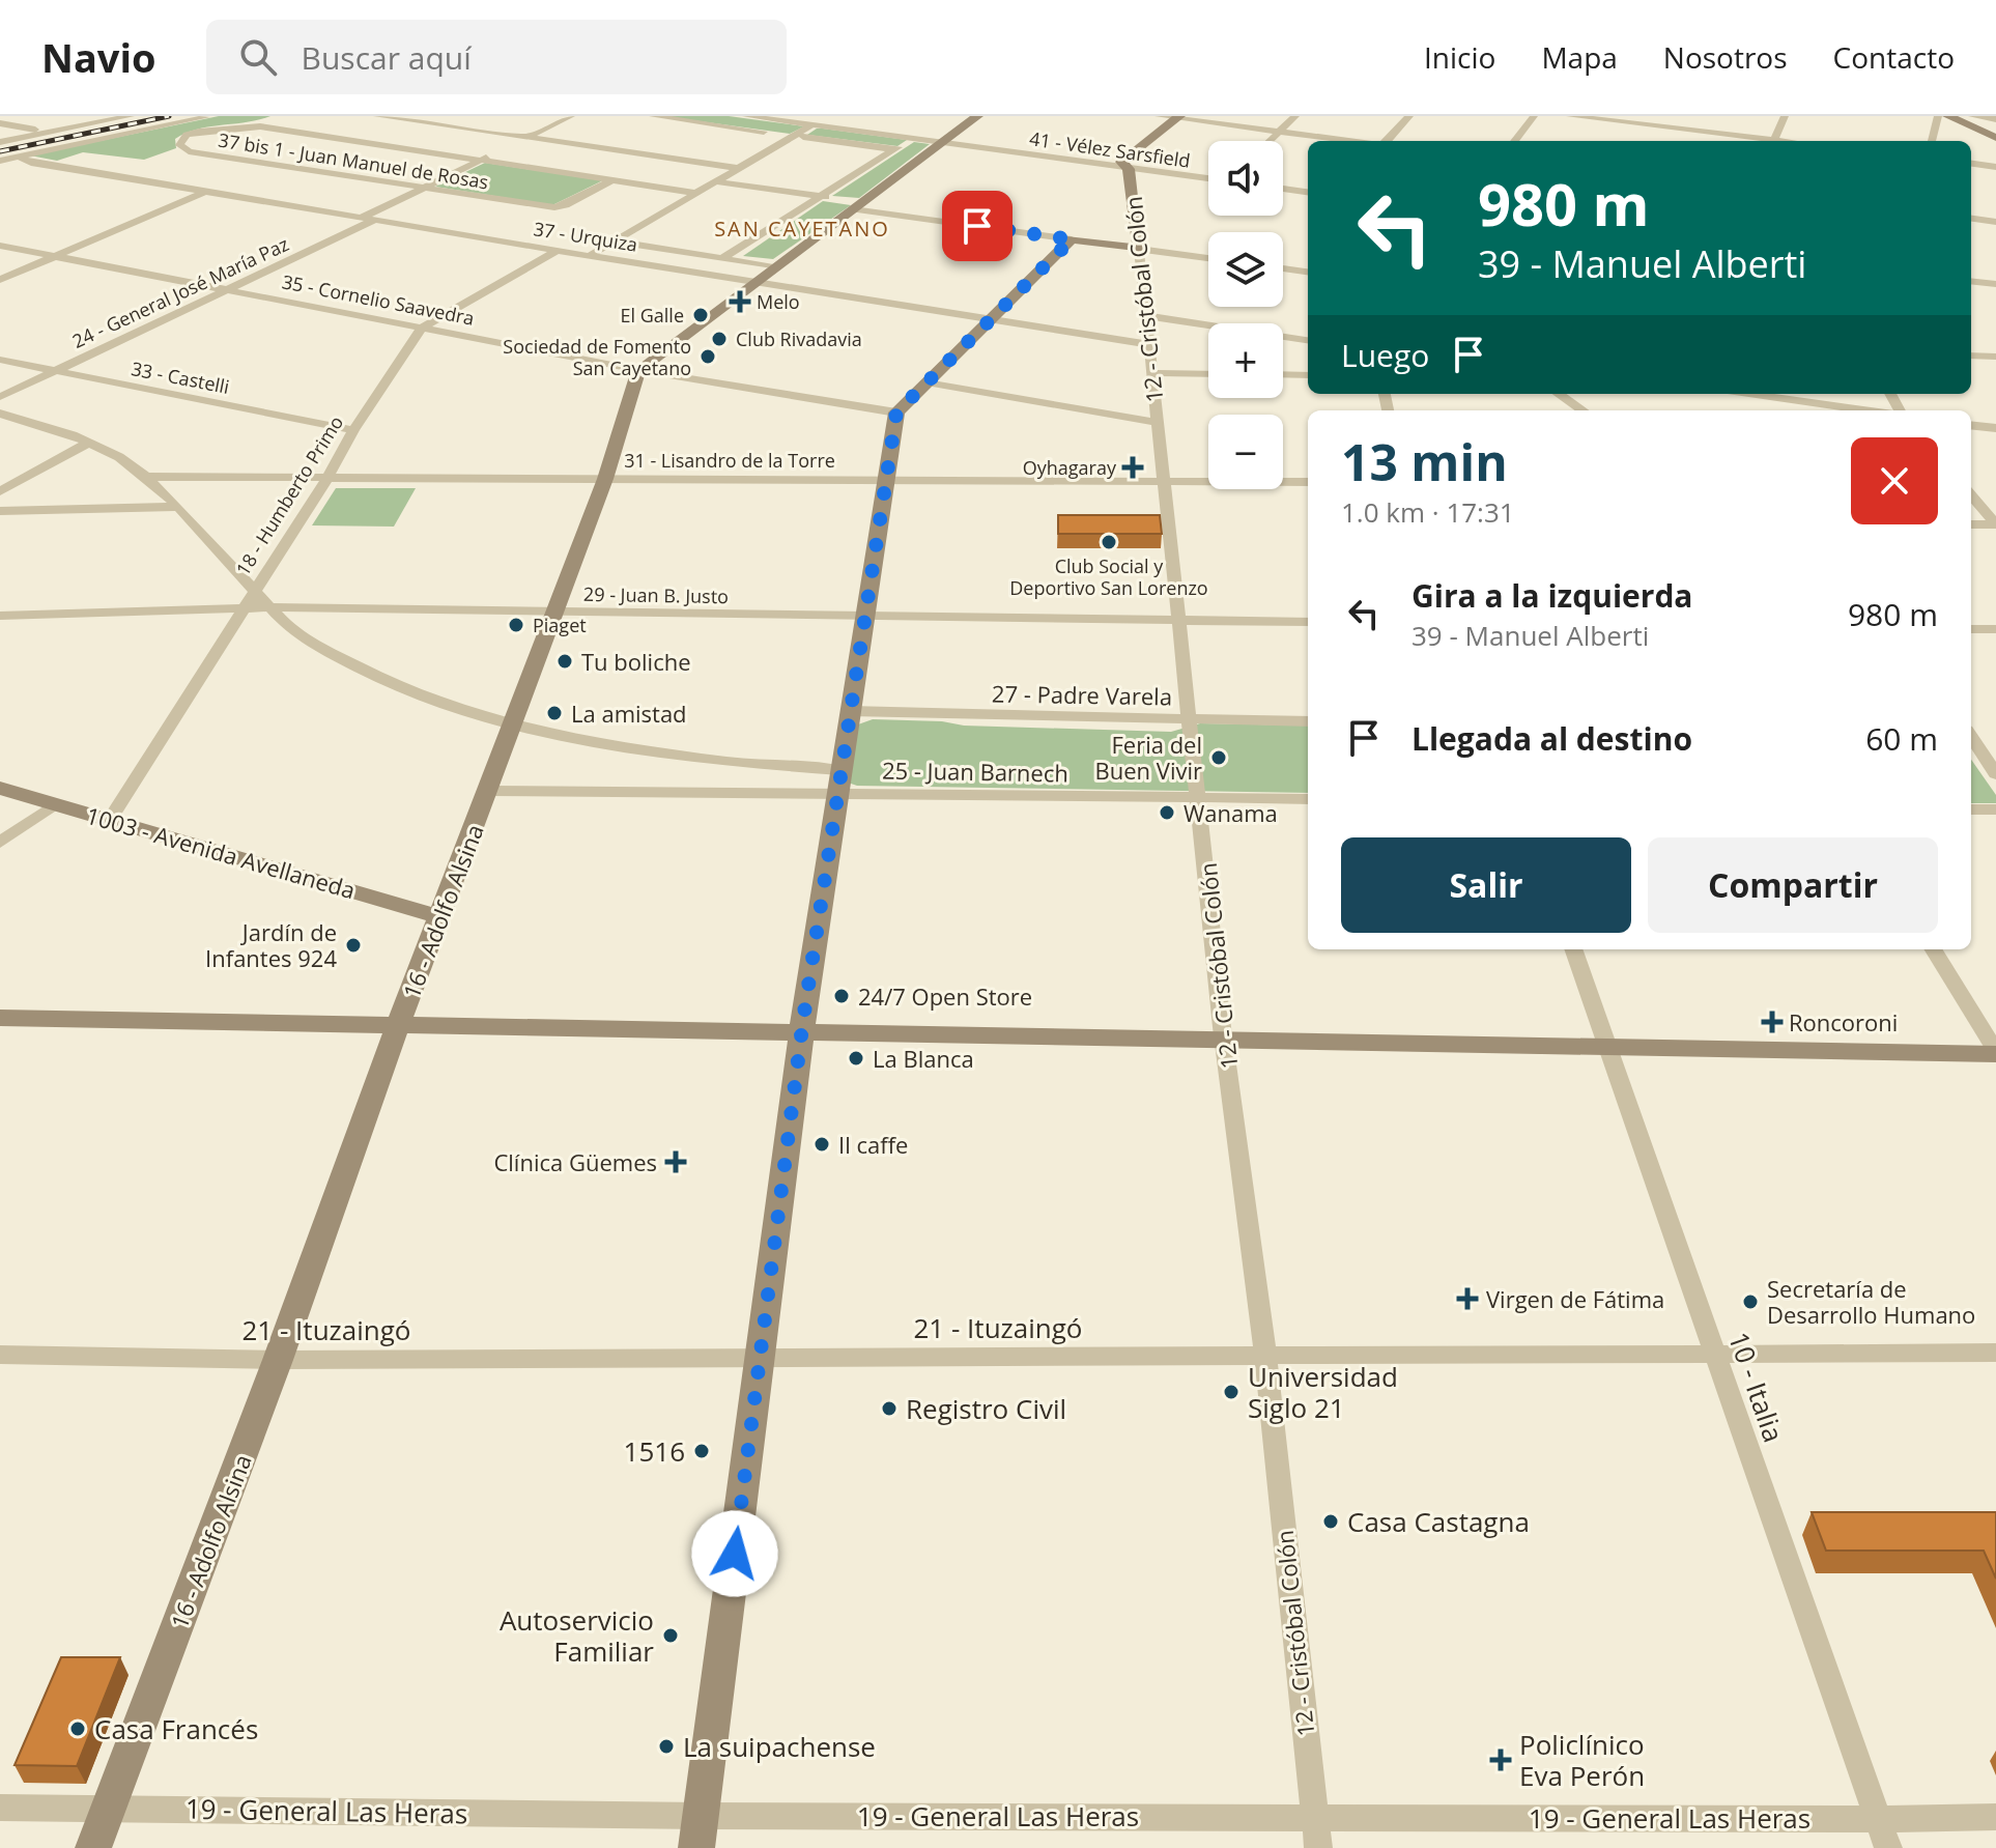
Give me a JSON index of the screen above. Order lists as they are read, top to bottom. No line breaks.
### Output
{"streets":{"street":["41 - Vélez Sarsfield","37 bis 1 - Juan Manuel de Rosas","37 - Urquiza","24 - General José María Paz","35 - Cornelio Saavedra","12 - Cristóbal Colón","33 - Castelli","31 - Lisandro de la Torre","18 - Humberto Primo","29 - Juan B. Justo","27 - Padre Varela","25 - Juan Barnech","1003 - Avenida Avellaneda","16 - Adolfo Alsina","21 - Ituzaingó","10 - Italia","19 - General Las Heras"]},"crossings":[["41 - Vélez Sarsfield","12 - Cristóbal Colón"],["37 - Urquiza","24 - General José María Paz"],["37 - Urquiza","12 - Cristóbal Colón"],["37 - Urquiza","18 - Humberto Primo"],["24 - General José María Paz","35 - Cornelio Saavedra"],["24 - General José María Paz","33 - Castelli"],["35 - Cornelio Saavedra","18 - Humberto Primo"],["35 - Cornelio Saavedra","16 - Adolfo Alsina"],["12 - Cristóbal Colón","31 - Lisandro de la Torre"],["12 - Cristóbal Colón","29 - Juan B. Justo"],["12 - Cristóbal Colón","27 - Padre Varela"],["12 - Cristóbal Colón","25 - Juan Barnech"],["12 - Cristóbal Colón","21 - Ituzaingó"],["12 - Cristóbal Colón","19 - General Las Heras"],["33 - Castelli","18 - Humberto Primo"],["31 - Lisandro de la Torre","18 - Humberto Primo"],["31 - Lisandro de la Torre","16 - Adolfo Alsina"],["18 - Humberto Primo","29 - Juan B. Justo"],["18 - Humberto Primo","1003 - Avenida Avellaneda"],["29 - Juan B. Justo","16 - Adolfo Alsina"],["25 - Juan Barnech","16 - Adolfo Alsina"],["1003 - Avenida Avellaneda","16 - Adolfo Alsina"],["16 - Adolfo Alsina","21 - Ituzaingó"],["16 - Adolfo Alsina","19 - General Las Heras"],["21 - Ituzaingó","10 - Italia"],["10 - Italia","19 - General Las Heras"]],"districts":["SAN CAYETANO"],"places":{"health":["Melo","Oyhagaray","Roncoroni","Clínica Güemes","Virgen de Fátima","Policlínico Eva Perón"],"other":["El Galle","Club Rivadavia","Sociedad de Fomento San Cayetano","Club Social y Deportivo San Lorenzo","Piaget","Tu boliche","La amistad","Feria del Buen Vivir","Wanama","Jardín de Infantes 924","24/7 Open Store","La Blanca","Il caffe","Secretaría de Desarrollo Humano","Universidad Siglo 21","Registro Civil","1516","Casa Castagna","Autoservicio Familiar","Casa Francés","La suipachense"]},"page":{"header":"Navio","search":"Buscar aquí","nav":["Inicio","Mapa","Nosotros","Contacto"],"map_buttons":["+","−"],"turn":["980 m","39 - Manuel Alberti"],"then":"Luego","heading":["13 min","1.0 km · 17:31"],"list":[{"name":"Gira a la izquierda","note":"39 - Manuel Alberti","value":"980 m"},{"name":"Llegada al destino","value":"60 m"}],"buttons":["Salir","Compartir"]}}
